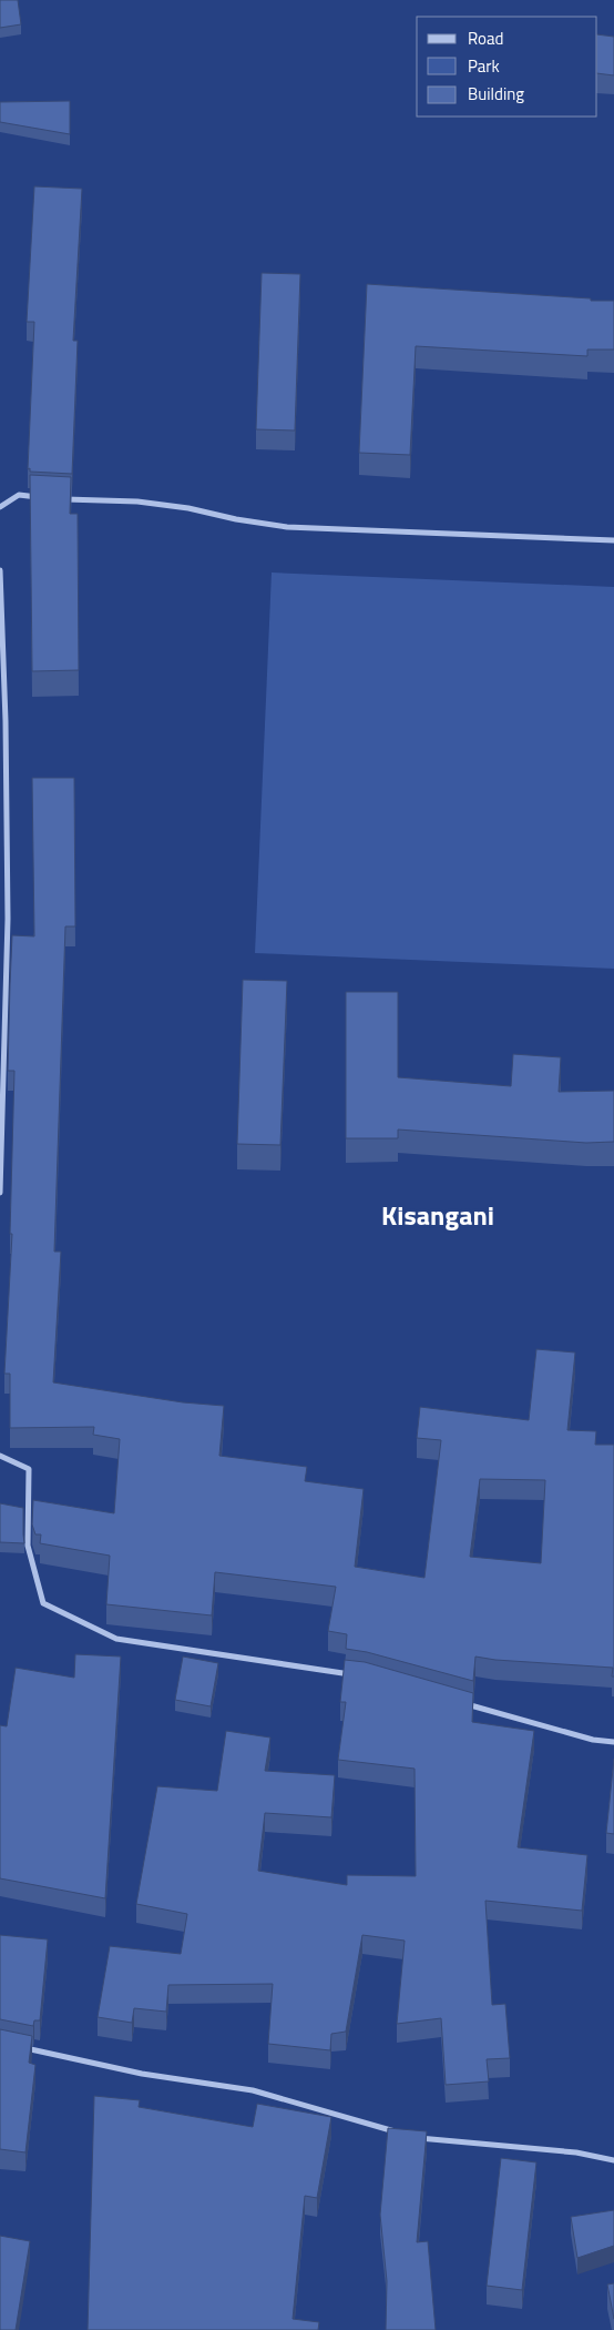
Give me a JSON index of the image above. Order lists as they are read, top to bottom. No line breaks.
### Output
{"districts":["Kisangani"],"legend":["Road","Park","Building"]}
